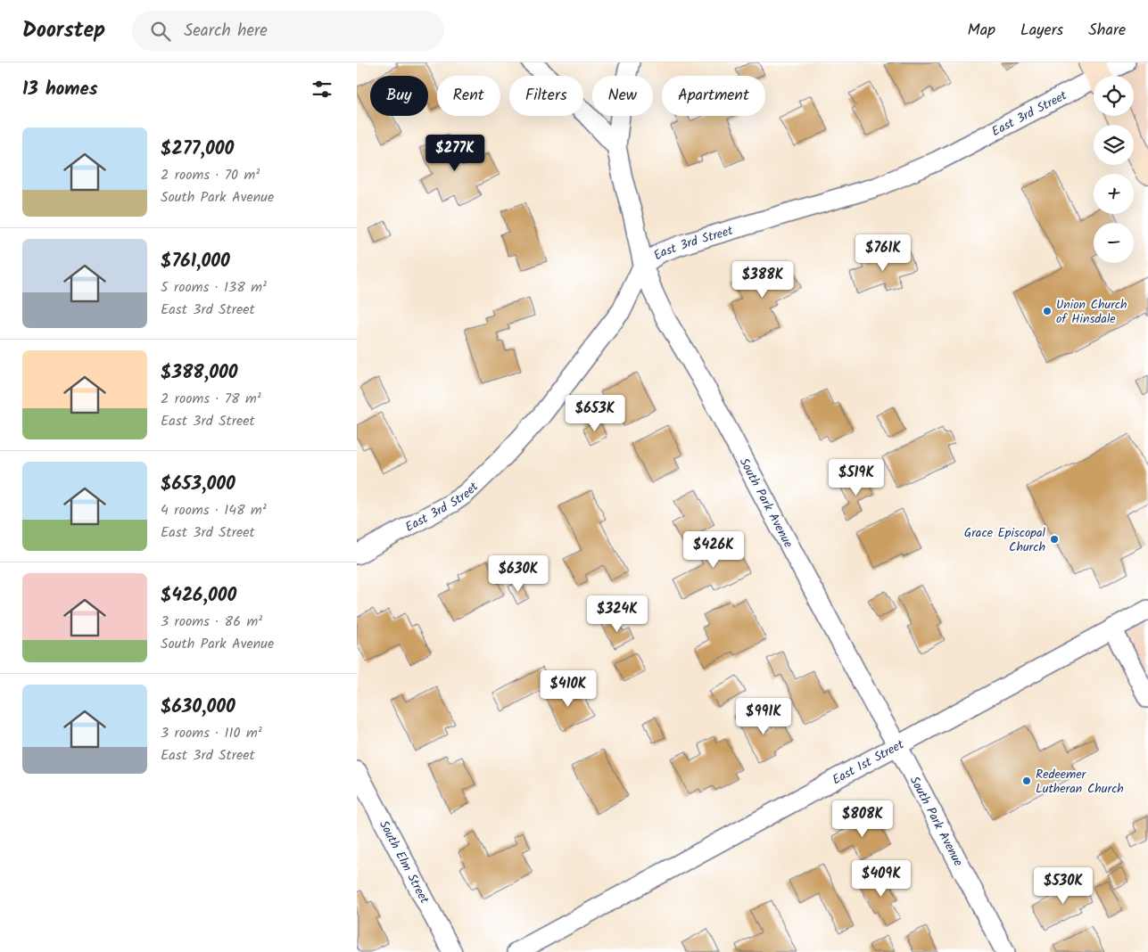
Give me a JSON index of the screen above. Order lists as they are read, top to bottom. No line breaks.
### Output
{"streets":{"street":["East 3rd Street","South Park Avenue","East 1st Street","South Elm Street"]},"crossings":[["East 3rd Street","South Park Avenue"],["South Park Avenue","East 1st Street"]],"places":["Union Church of Hinsdale","Grace Episcopal Church","Redeemer Lutheran Church"],"page":{"header":"Doorstep","search":"Search here","nav":["Map","Layers","Share"],"heading":"13 homes","map_buttons":["+","−"],"chip":["Buy","Rent","Filters","New","Apartment"],"list":[{"name":"$277,000","note":"2 rooms · 70 m² · South Park Avenue"},{"name":"$761,000","note":"5 rooms · 138 m² · East 3rd Street"},{"name":"$388,000","note":"2 rooms · 78 m² · East 3rd Street"},{"name":"$653,000","note":"4 rooms · 148 m² · East 3rd Street"},{"name":"$426,000","note":"3 rooms · 86 m² · South Park Avenue"},{"name":"$630,000","note":"3 rooms · 110 m² · East 3rd Street"}],"price":["$277K","$761K","$388K","$653K","$519K","$426K","$630K","$324K","$410K","$991K","$808K","$409K","$530K"]}}
